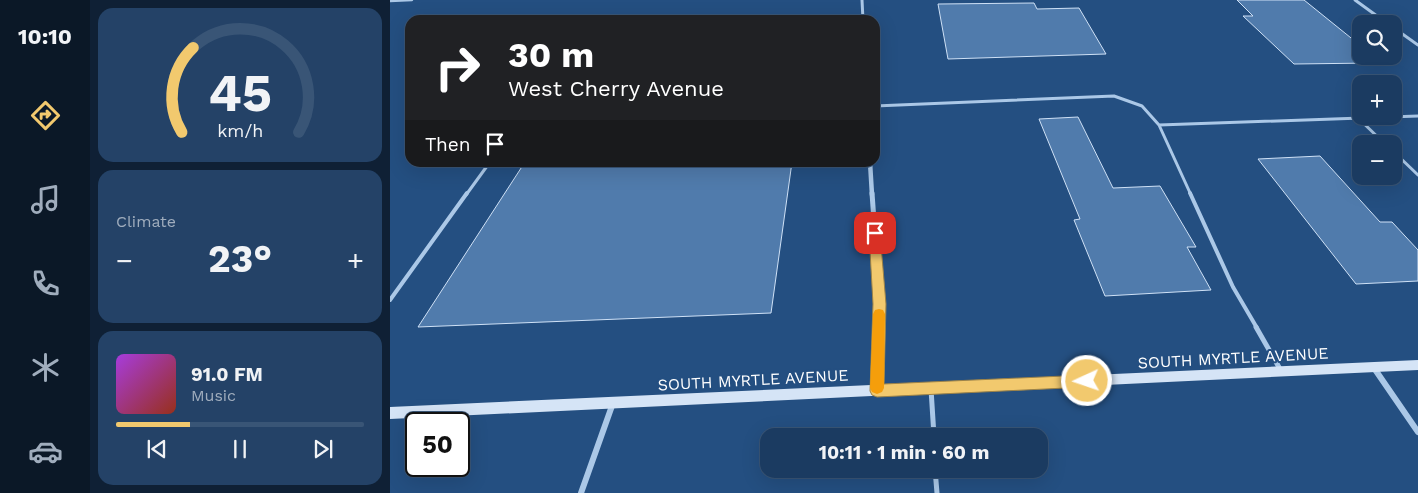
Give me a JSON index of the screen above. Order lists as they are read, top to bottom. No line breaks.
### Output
{"streets":{"main road":["SOUTH MYRTLE AVENUE"]},"page":{"tabs":"10:10","map_buttons":["+","−"],"turn":["30 m","West Cherry Avenue"],"then":"Then","tile":"Climate","heat":["−","23°","+"],"song":["91.0 FM","Music"],"limit":"50","trip":"10:11 · 1 min · 60 m","gauge":["45","km/h"]}}
